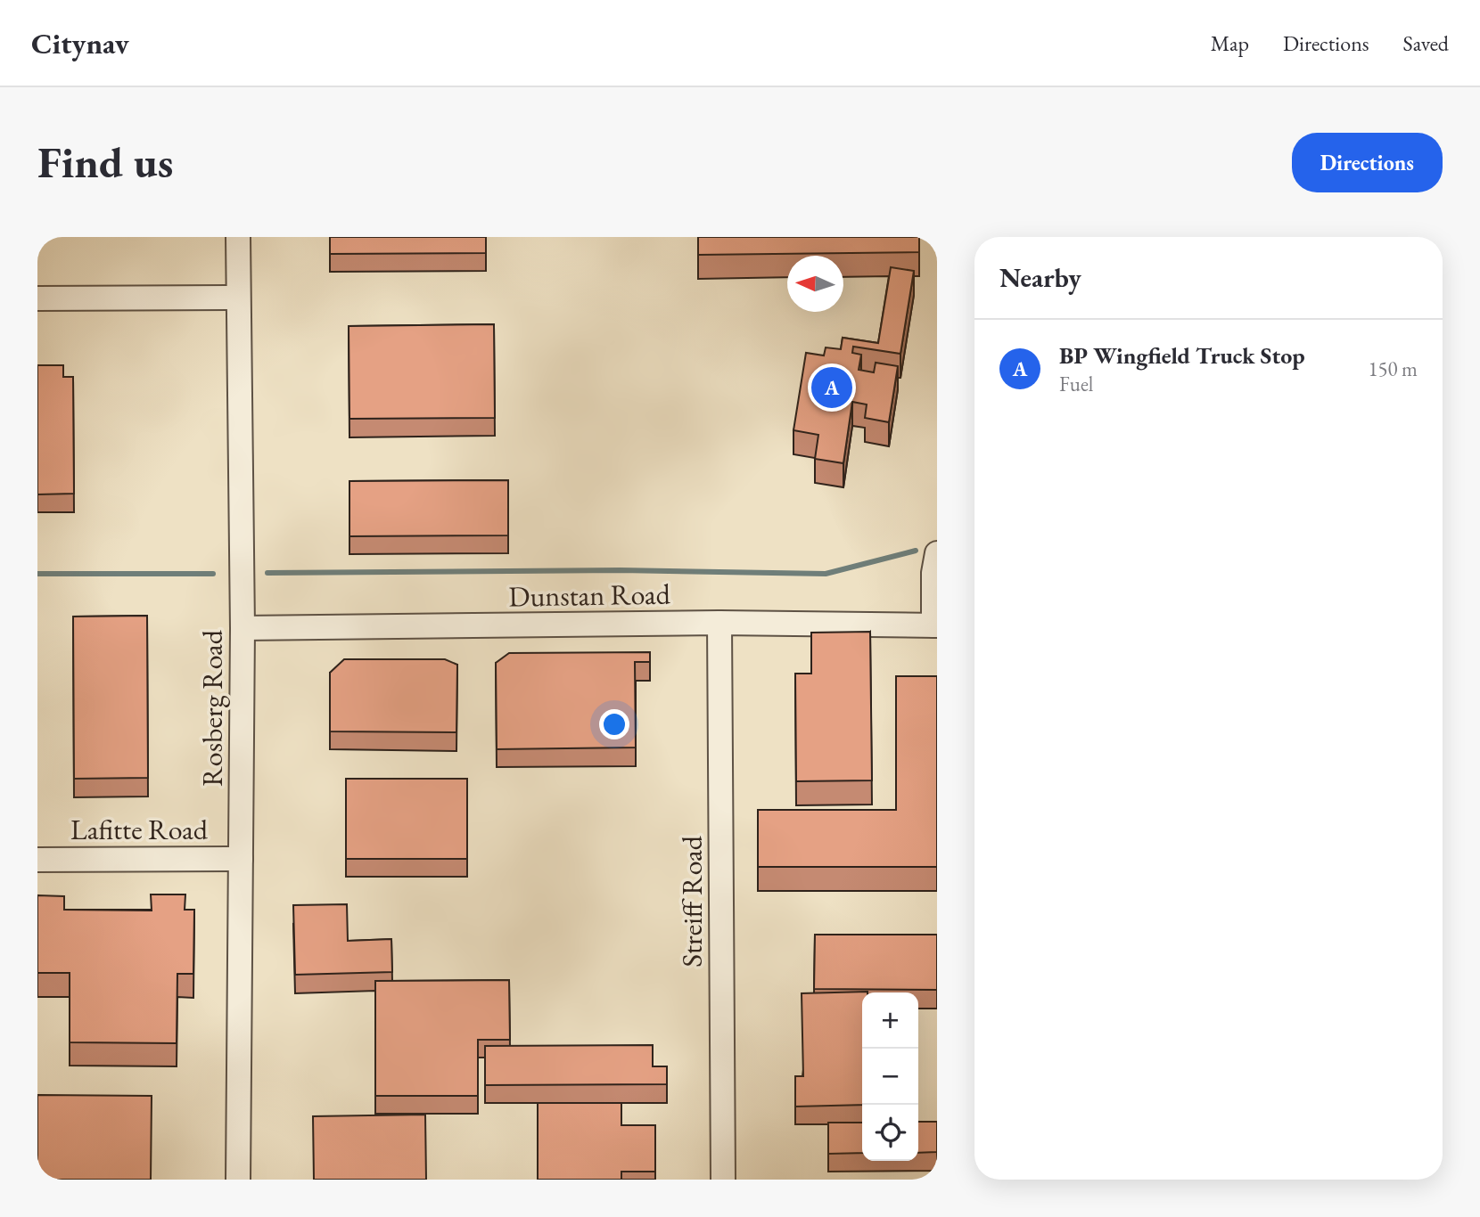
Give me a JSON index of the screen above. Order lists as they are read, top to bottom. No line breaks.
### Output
{"streets":{"street":["Dunstan Road","Rosberg Road","Lafitte Road","Streiff Road"]},"crossings":[["Dunstan Road","Rosberg Road"],["Dunstan Road","Streiff Road"],["Rosberg Road","Lafitte Road"]],"north":"left","page":{"header":"Citynav","nav":["Map","Directions","Saved"],"buttons":"Directions","title":"Find us","heading":"Nearby","list":[{"mark":"A","name":"BP Wingfield Truck Stop","note":"Fuel","value":"150 m"}],"pins":"A","map_buttons":["+","−"]}}
